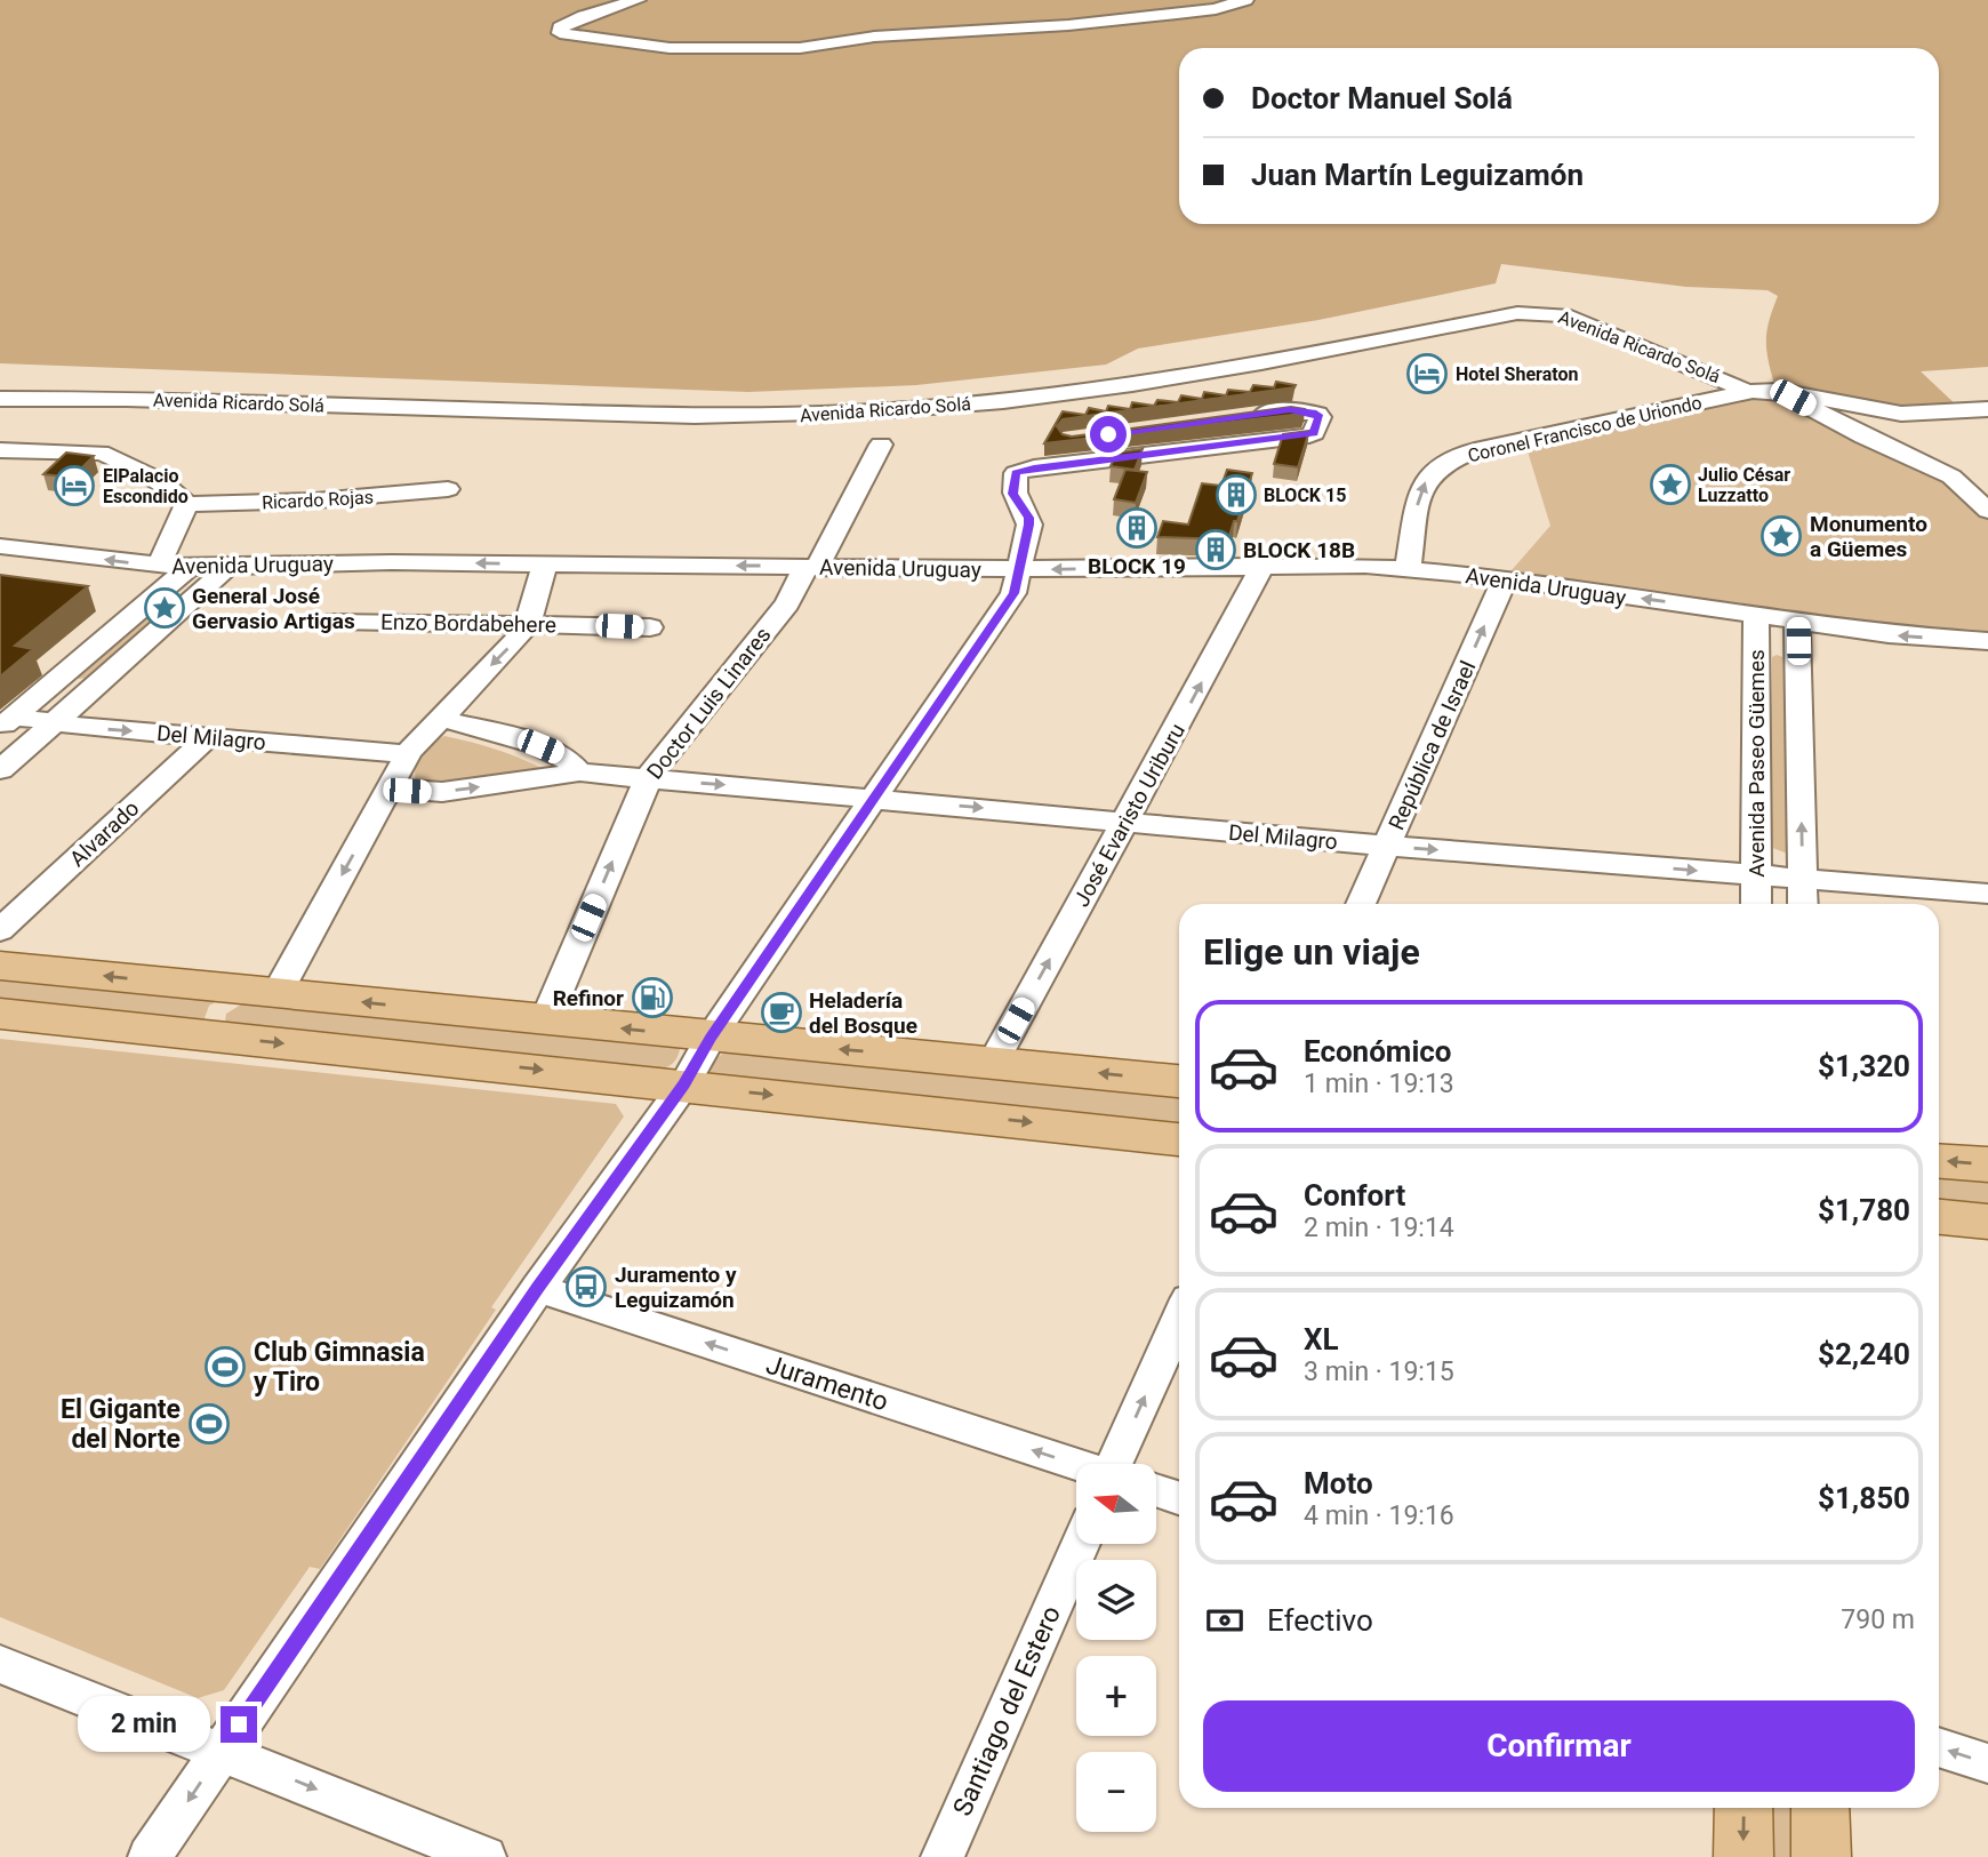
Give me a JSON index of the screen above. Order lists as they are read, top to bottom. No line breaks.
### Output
{"streets":{"street":["Avenida Ricardo Solá","Coronel Francisco de Uriondo","Ricardo Rojas","Avenida Uruguay","Enzo Bordabehere","Doctor Luis Linares","Del Milagro","República de Israel","Avenida Paseo Güemes","José Evaristo Uriburu","Alvarado","Juramento","Santiago del Estero"]},"crossings":[["Avenida Ricardo Solá","Coronel Francisco de Uriondo"],["Coronel Francisco de Uriondo","Avenida Uruguay"],["Avenida Uruguay","Doctor Luis Linares"],["Avenida Uruguay","República de Israel"],["Avenida Uruguay","Avenida Paseo Güemes"],["Avenida Uruguay","José Evaristo Uriburu"],["Doctor Luis Linares","Del Milagro"],["Del Milagro","República de Israel"],["Del Milagro","Avenida Paseo Güemes"],["Del Milagro","José Evaristo Uriburu"],["Del Milagro","Alvarado"]],"one_way":["Coronel Francisco de Uriondo","Del Milagro","República de Israel","Juramento"],"places":{"hotel":["Hotel Sheraton","ElPalacio Escondido"],"place":["Julio César Luzzatto","Monumento a Güemes","General José Gervasio Artigas"],"building":["BLOCK 15","BLOCK 19","BLOCK 18B"],"fuel station":["Refinor"],"cafe":["Heladería del Bosque"],"bus stop":["Juramento y Leguizamón"],"sports":["Club Gimnasia y Tiro","El Gigante del Norte"]},"north":"left","page":{"banner":["Doctor Manuel Solá","Juan Martín Leguizamón"],"heading":"Elige un viaje","list":[{"name":"Económico","note":"1 min · 19:13","value":"$1,320"},{"name":"Confort","note":"2 min · 19:14","value":"$1,780"},{"name":"XL","note":"3 min · 19:15","value":"$2,240"},{"name":"Moto","note":"4 min · 19:16","value":"$1,850"}],"map_buttons":["+","−"],"pay":["Efectivo","790 m"],"buttons":"Confirmar","bubble":"2 min"}}
